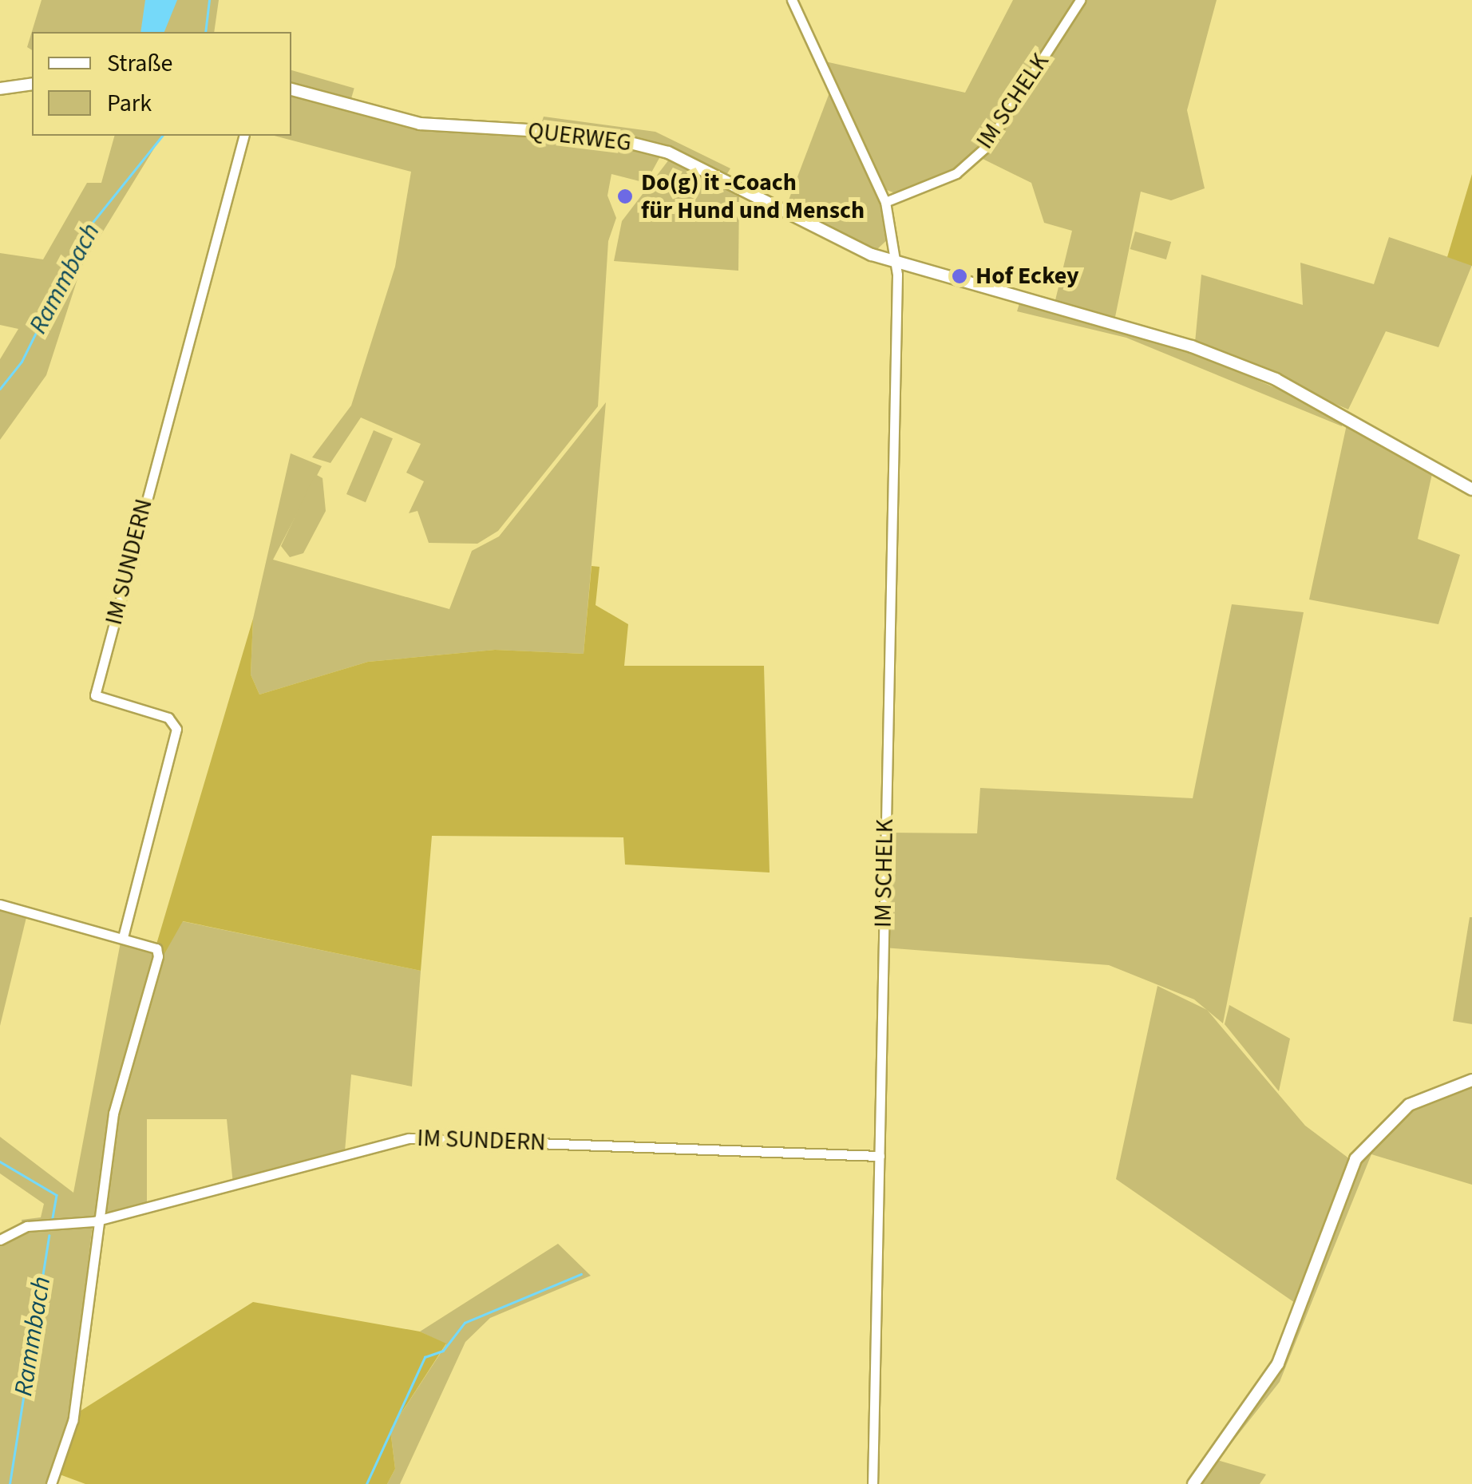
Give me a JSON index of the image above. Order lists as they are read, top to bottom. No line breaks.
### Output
{"streets":{"street":["IM SCHELK","QUERWEG","IM SUNDERN"]},"crossings":[["IM SCHELK","QUERWEG"],["IM SCHELK","IM SUNDERN"]],"water":["Rammbach"],"places":["Do(g) it -Coach für Hund und Mensch","Hof Eckey"],"legend":["Straße","Park"]}
